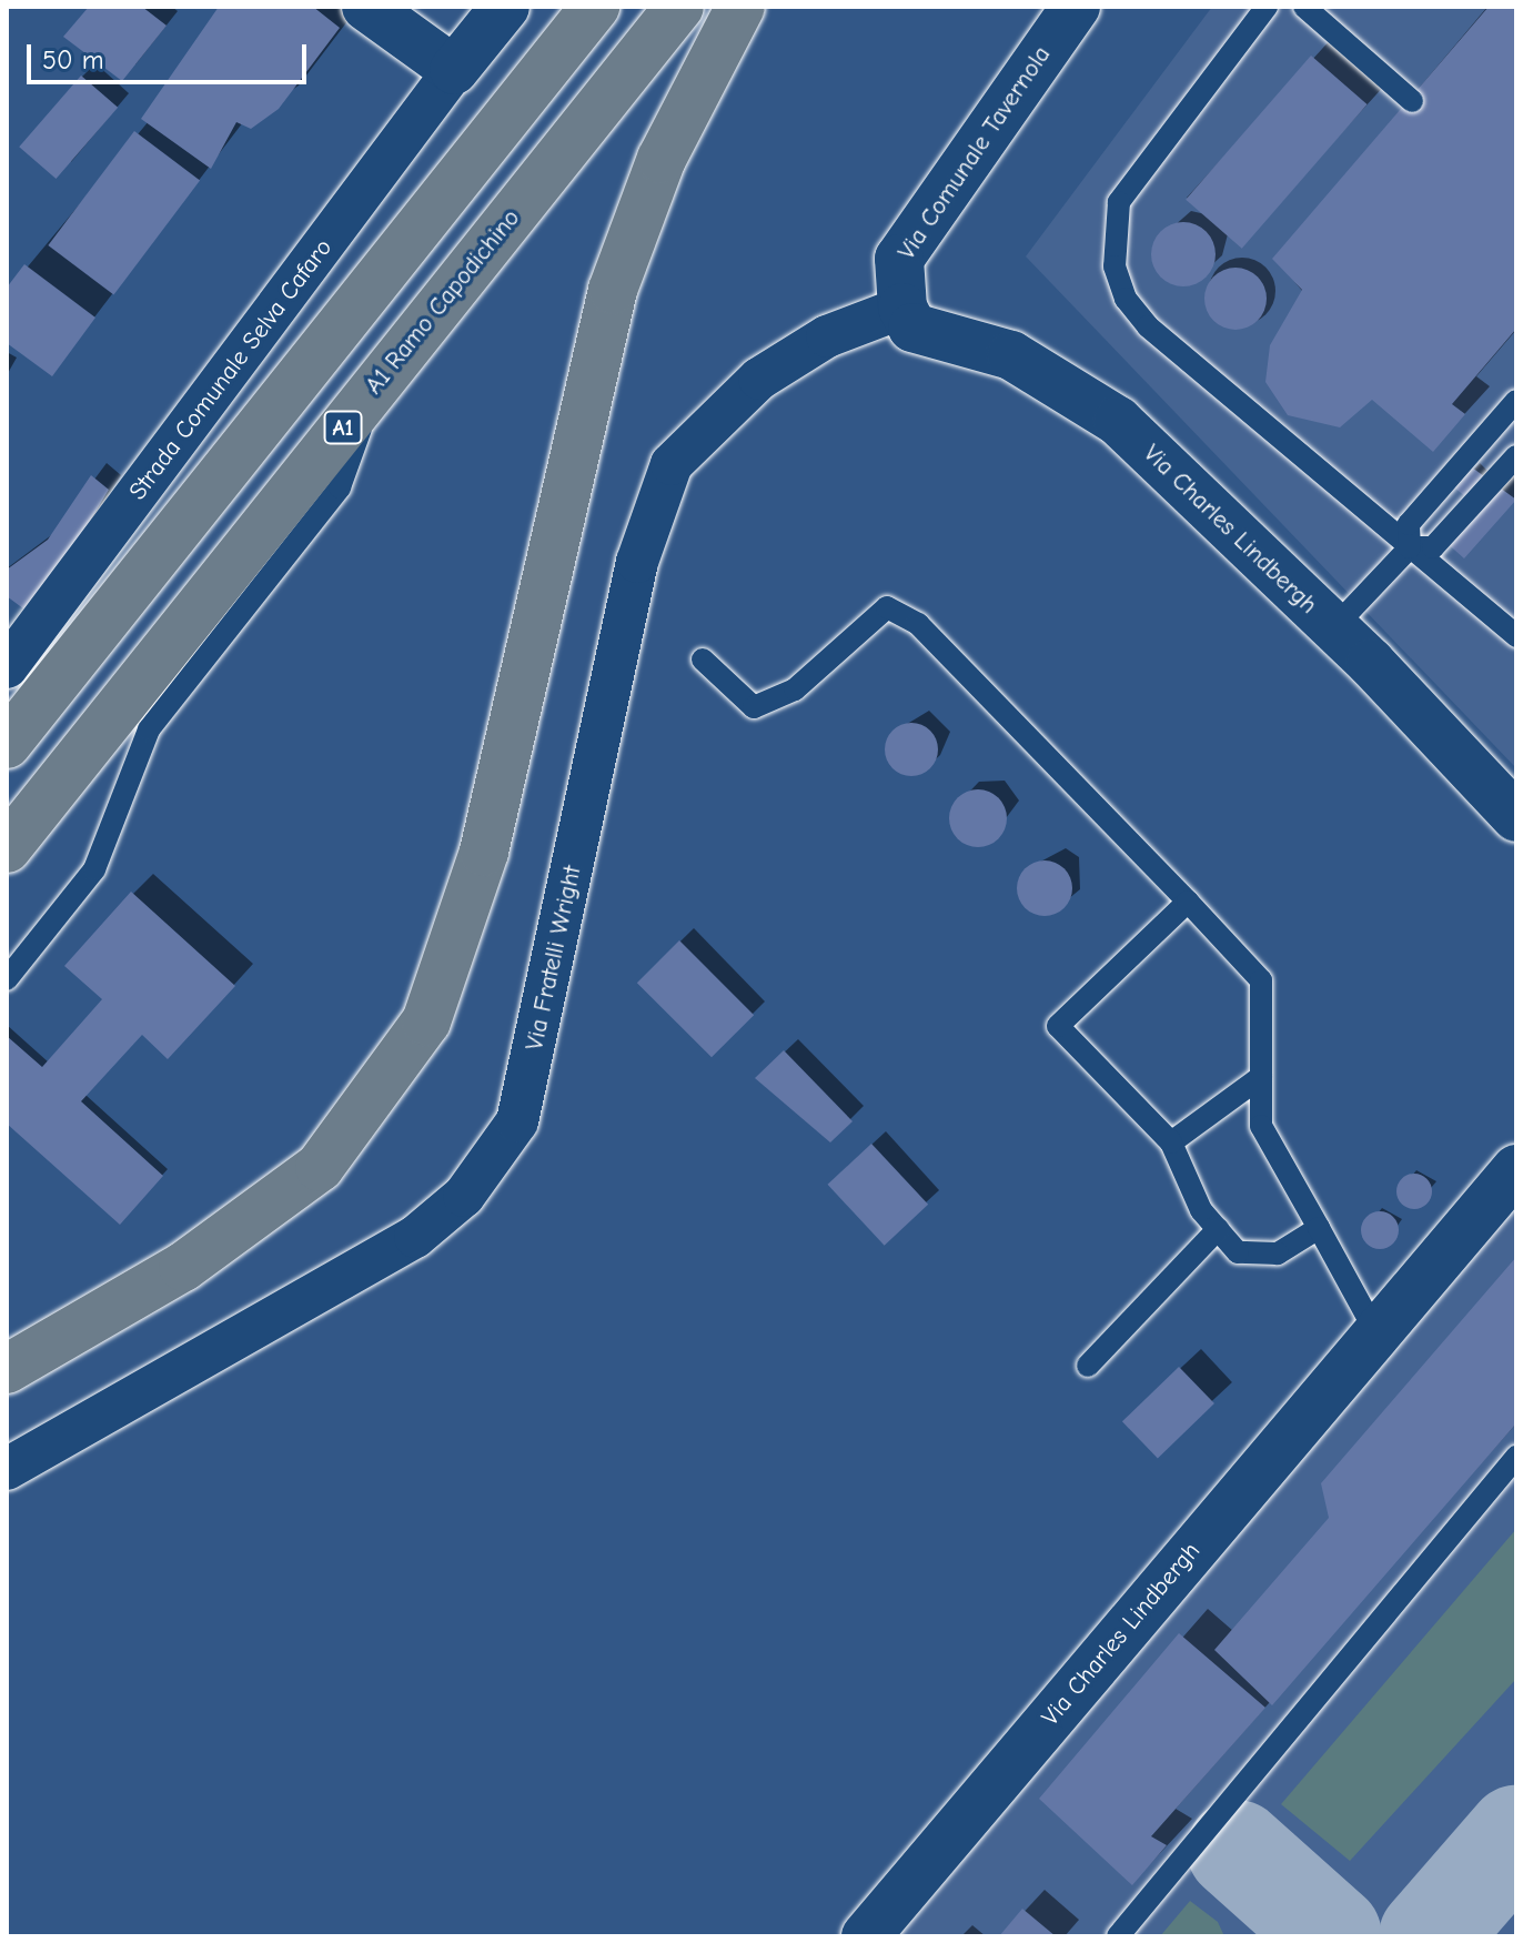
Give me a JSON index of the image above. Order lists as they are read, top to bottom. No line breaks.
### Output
{"streets":{"highway":["A1 Ramo Capodichino","A1"],"street":["Via Comunale Tavernola","Strada Comunale Selva Cafaro","Via Charles Lindbergh","Via Fratelli Wright"]},"crossings":[["Via Comunale Tavernola","Via Charles Lindbergh"],["Via Comunale Tavernola","Via Fratelli Wright"],["Via Charles Lindbergh","Via Fratelli Wright"]],"scale_bar":"50 m"}
